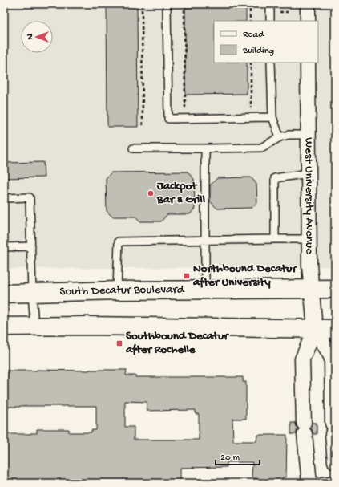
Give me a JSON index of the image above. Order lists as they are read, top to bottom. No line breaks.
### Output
{"streets":{"main road":["South Decatur Boulevard"],"street":["West University Avenue"]},"crossings":[["West University Avenue","South Decatur Boulevard"]],"places":{"other":["Jackpot Bar & Grill"],"transit":["Northbound Decatur after University","Southbound Decatur after Rochelle"]},"legend":["Road","Building"],"scale_bar":"20 m","north":"left"}
